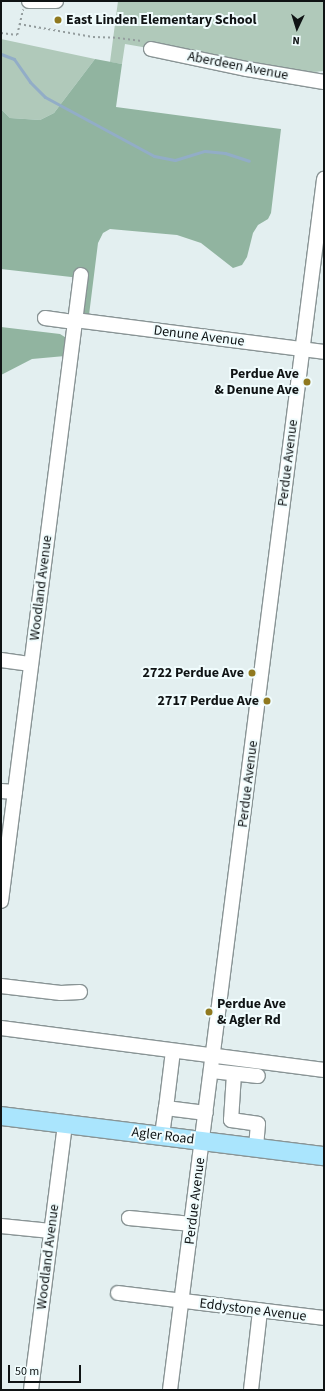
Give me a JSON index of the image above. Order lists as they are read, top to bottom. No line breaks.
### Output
{"streets":{"main road":["Agler Road"],"street":["Aberdeen Avenue","Denune Avenue","Perdue Avenue","Woodland Avenue","Eddystone Avenue"]},"crossings":[["Denune Avenue","Perdue Avenue"],["Denune Avenue","Woodland Avenue"],["Perdue Avenue","Agler Road"],["Perdue Avenue","Eddystone Avenue"],["Woodland Avenue","Agler Road"]],"places":["East Linden Elementary School","Perdue Ave & Denune Ave","2722 Perdue Ave","2717 Perdue Ave","Perdue Ave & Agler Rd"],"scale_bar":"50 m","north":"bottom"}
